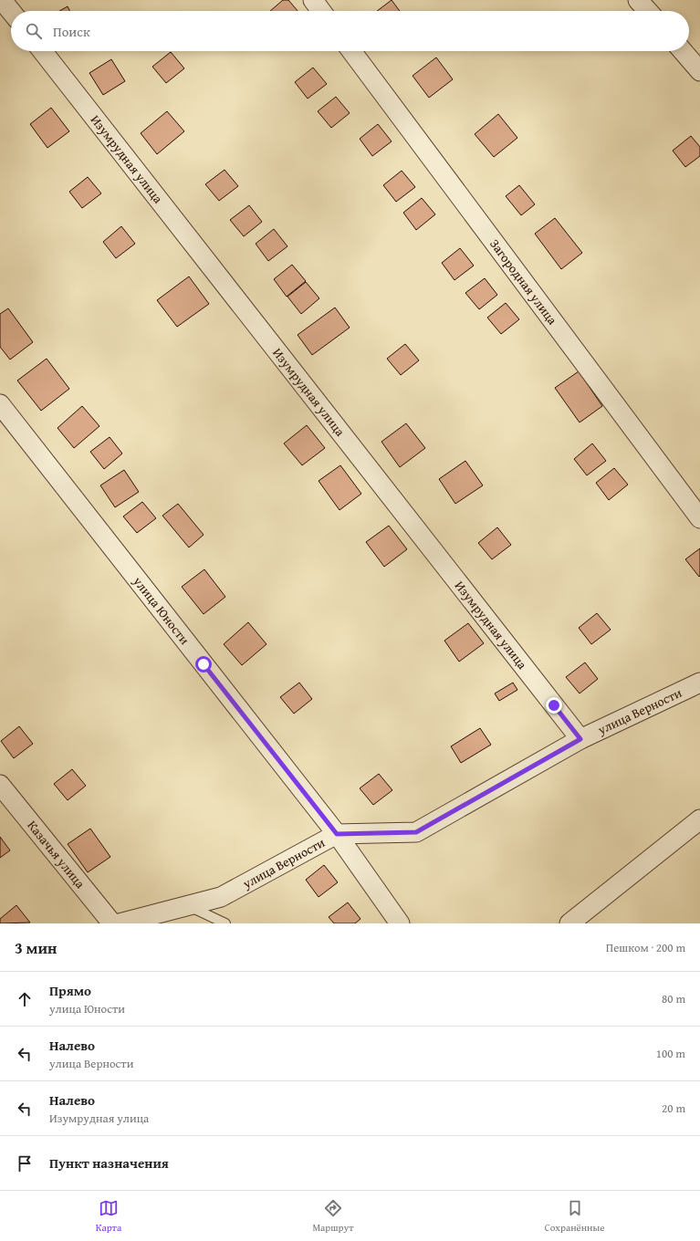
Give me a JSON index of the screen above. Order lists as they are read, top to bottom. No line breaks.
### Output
{"streets":{"street":["Изумрудная улица","Загородная улица","улица Юности","улица Верности","Казачья улица"]},"crossings":[["Изумрудная улица","улица Верности"],["улица Юности","улица Верности"]],"page":{"search":"Поиск","heading":["3 мин","Пешком · 200 m"],"list":[["Прямо","улица Юности","80 m"],["Налево","улица Верности","100 m"],["Налево","Изумрудная улица","20 m"],"Пункт назначения"],"nav":["Карта","Маршрут","Сохранённые"]}}
